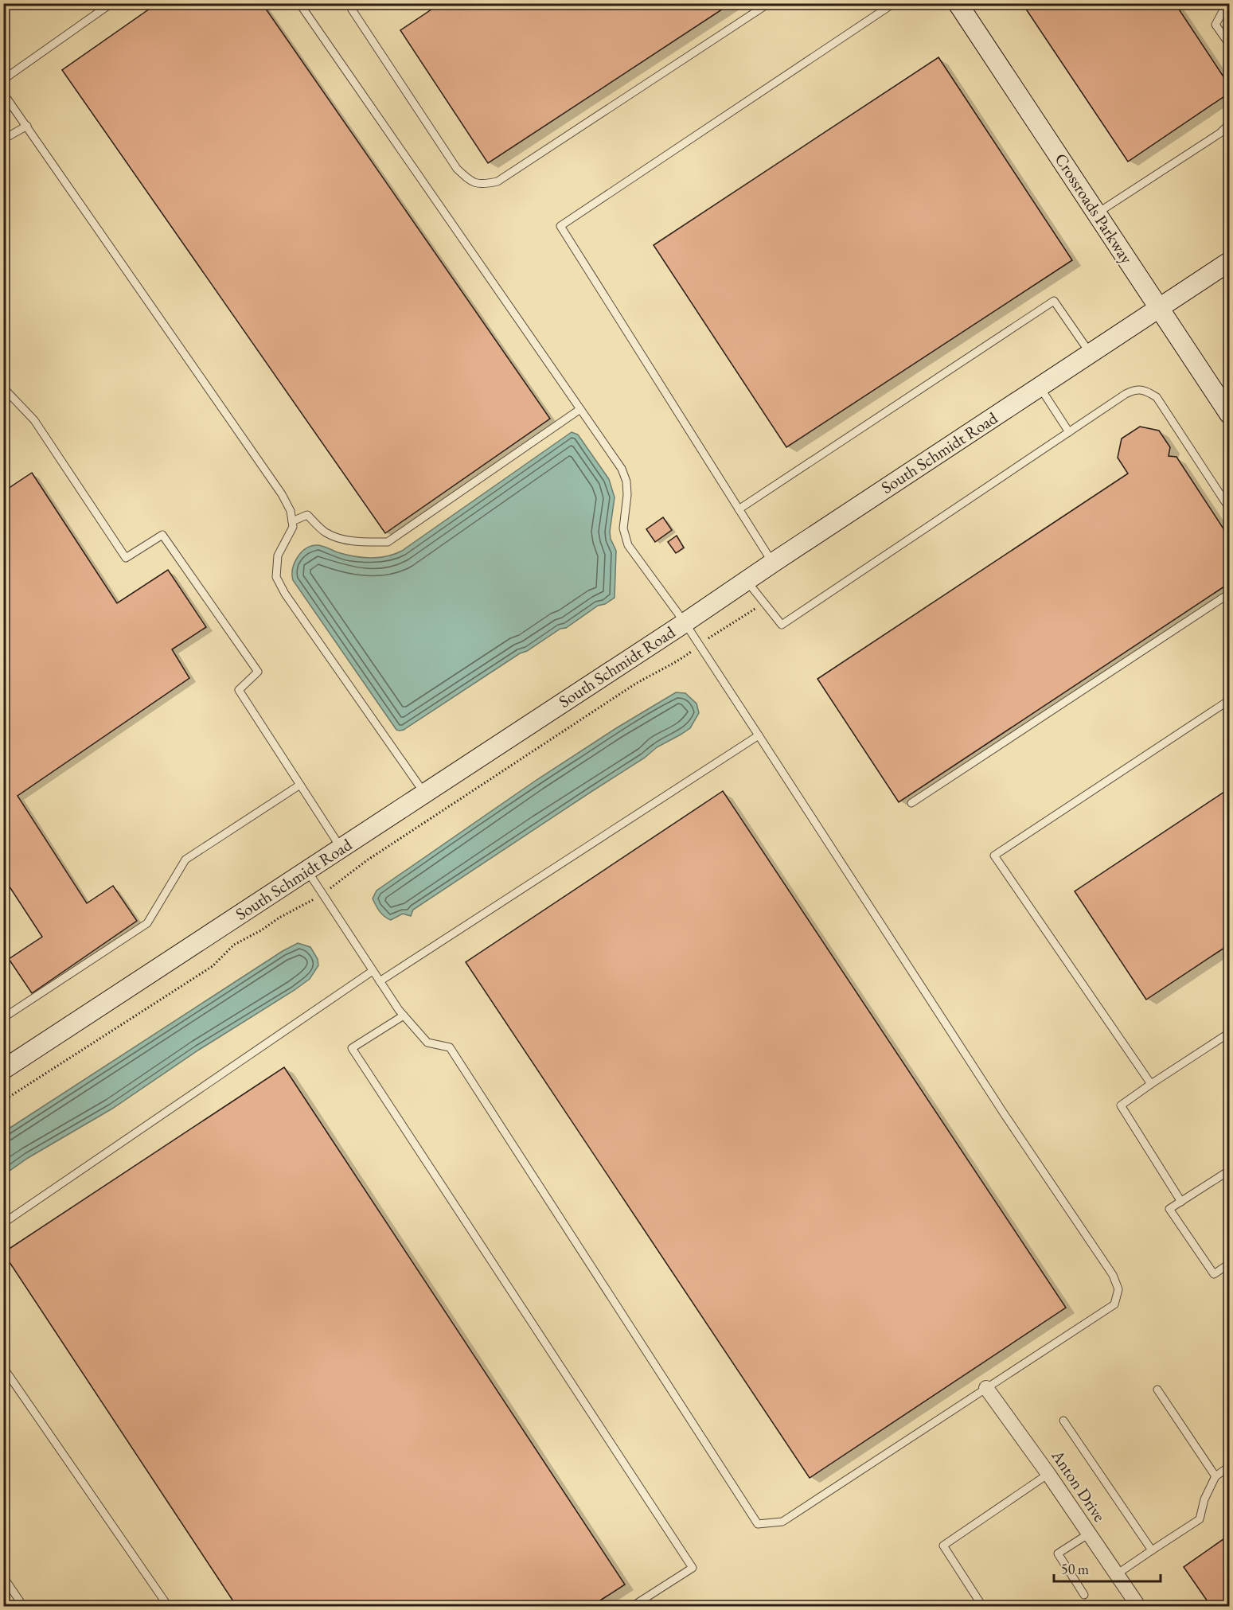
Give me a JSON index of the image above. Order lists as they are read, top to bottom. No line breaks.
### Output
{"streets":{"street":["Crossroads Parkway","South Schmidt Road","Anton Drive"]},"crossings":[["Crossroads Parkway","South Schmidt Road"]],"scale_bar":"50 m"}
